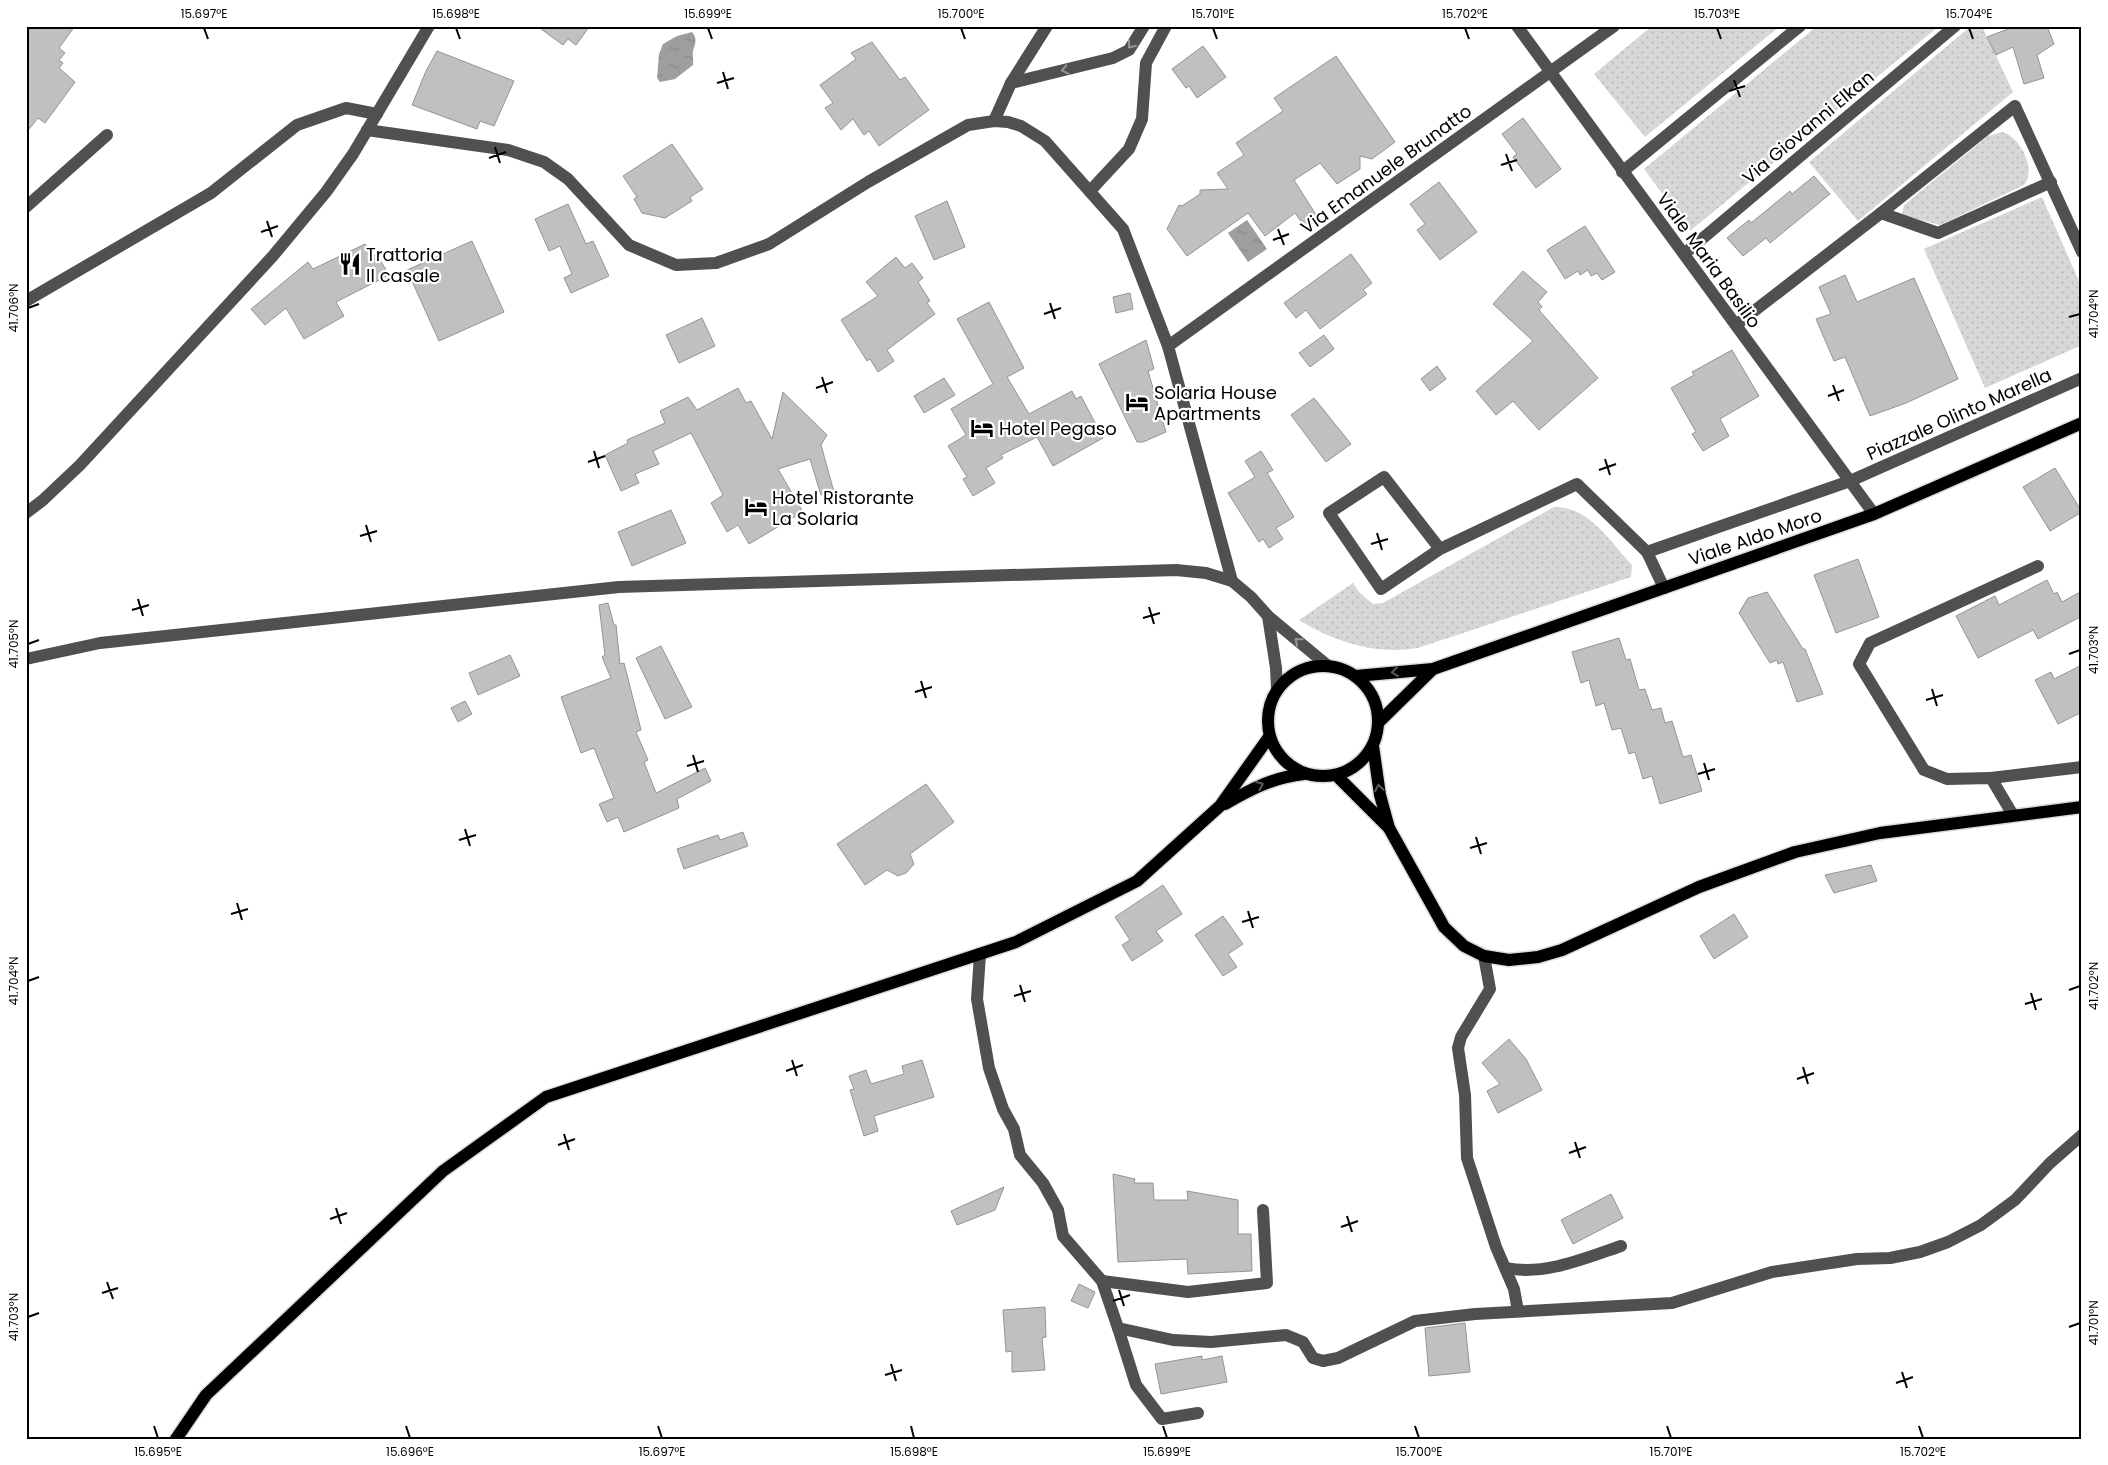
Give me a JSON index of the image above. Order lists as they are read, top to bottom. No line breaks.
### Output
{"streets":{"main road":["Viale Aldo Moro"],"street":["Via Giovanni Elkan","Via Emanuele Brunatto","Viale Maria Basilio","Piazzale Olinto Marella"]},"crossings":[["Via Giovanni Elkan","Viale Maria Basilio"],["Via Emanuele Brunatto","Viale Maria Basilio"],["Viale Maria Basilio","Piazzale Olinto Marella"],["Viale Maria Basilio","Viale Aldo Moro"]],"places":{"restaurant":["Trattoria Il casale"],"hotel":["Solaria House Apartments","Hotel Pegaso","Hotel Ristorante La Solaria"]},"coordinates":["15.697°E","15.698°E","15.699°E","15.700°E","15.701°E","15.702°E","15.703°E","15.704°E","41.706°N","41.704°N","41.705°N","41.703°N","41.702°N","41.701°N","15.695°E","15.696°E"]}
